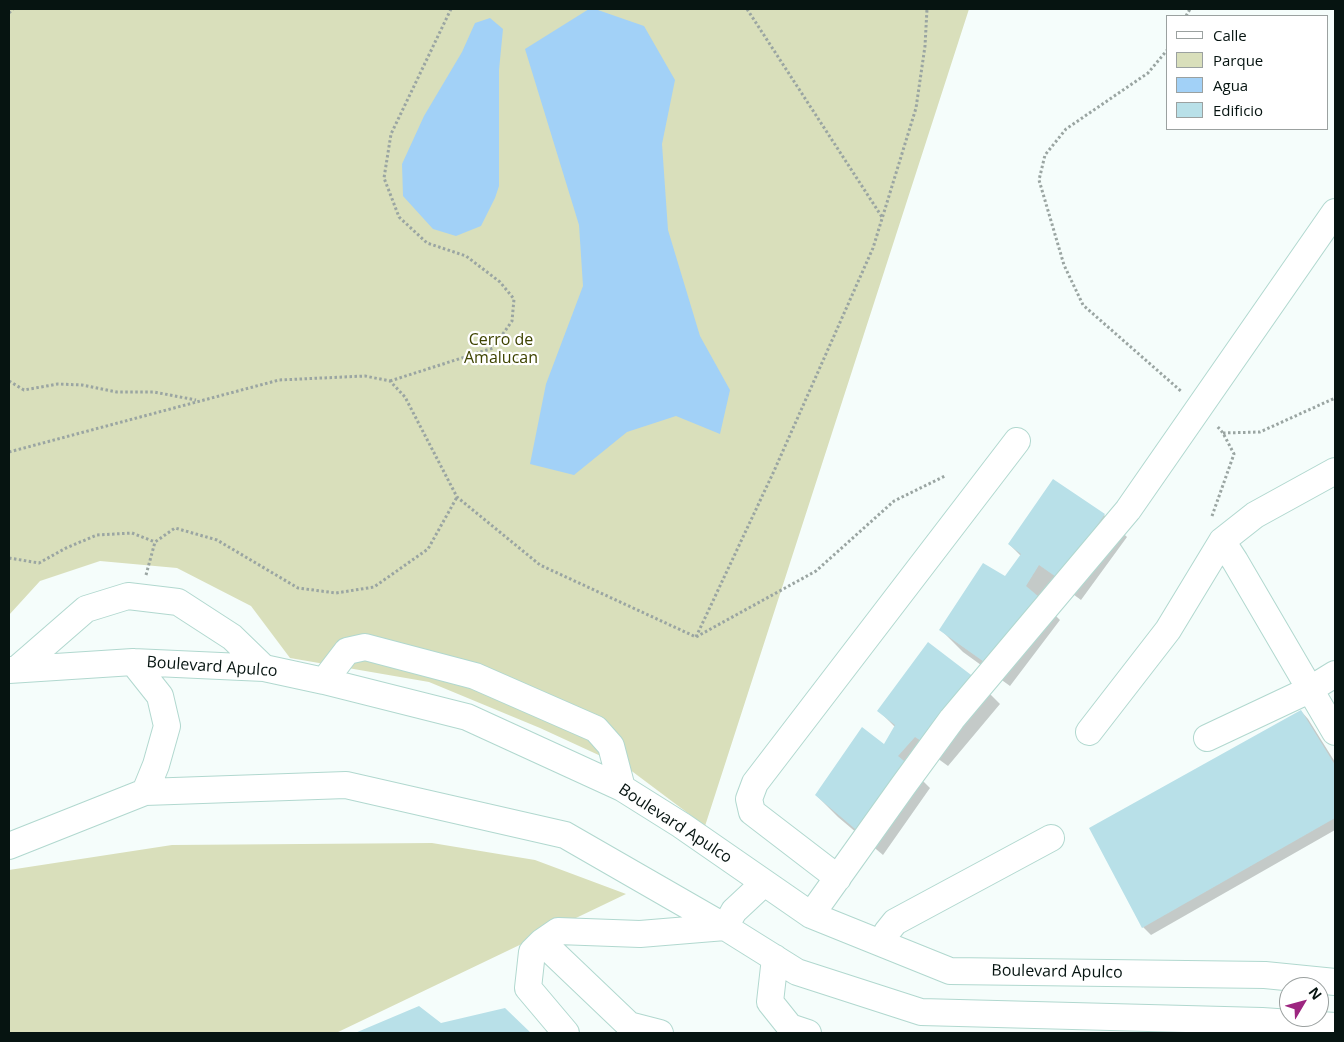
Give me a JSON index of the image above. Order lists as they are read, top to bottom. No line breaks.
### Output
{"streets":{"street":["Boulevard Apulco"]},"parks":["Cerro de Amalucan"],"legend":["Calle","Parque","Agua","Edificio"],"north":"top right"}
